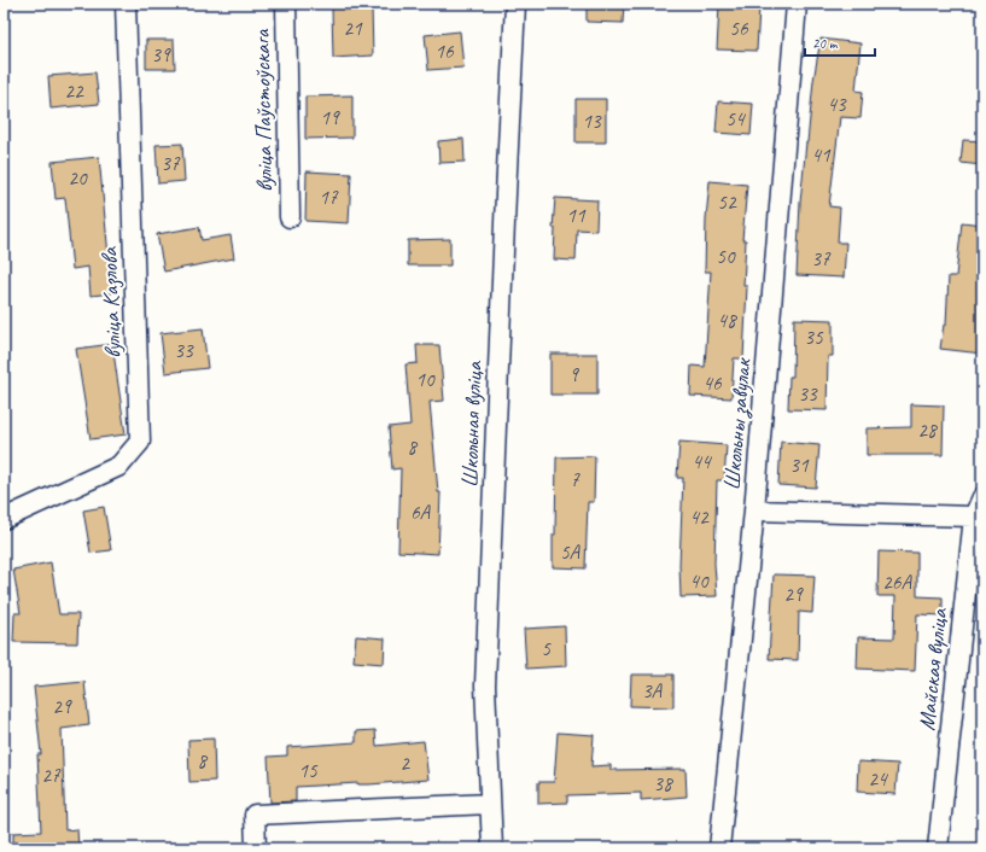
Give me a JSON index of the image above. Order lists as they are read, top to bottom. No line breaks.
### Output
{"streets":{"street":["вуліца Паўстоўскага","вуліца Казлова","Школьная вуліца","Школьны завулак","Майская вуліца"]},"house_numbers":["21","56","16","39","22","43","19","54","13","41","37","20","17","52","11","50","37","48","35","33","9","10","46","33","28","8","44","31","7","6А","42","5А","40","26А","29","5","3А","29","8","2","15","27","24","38"],"scale_bar":"20 m"}
